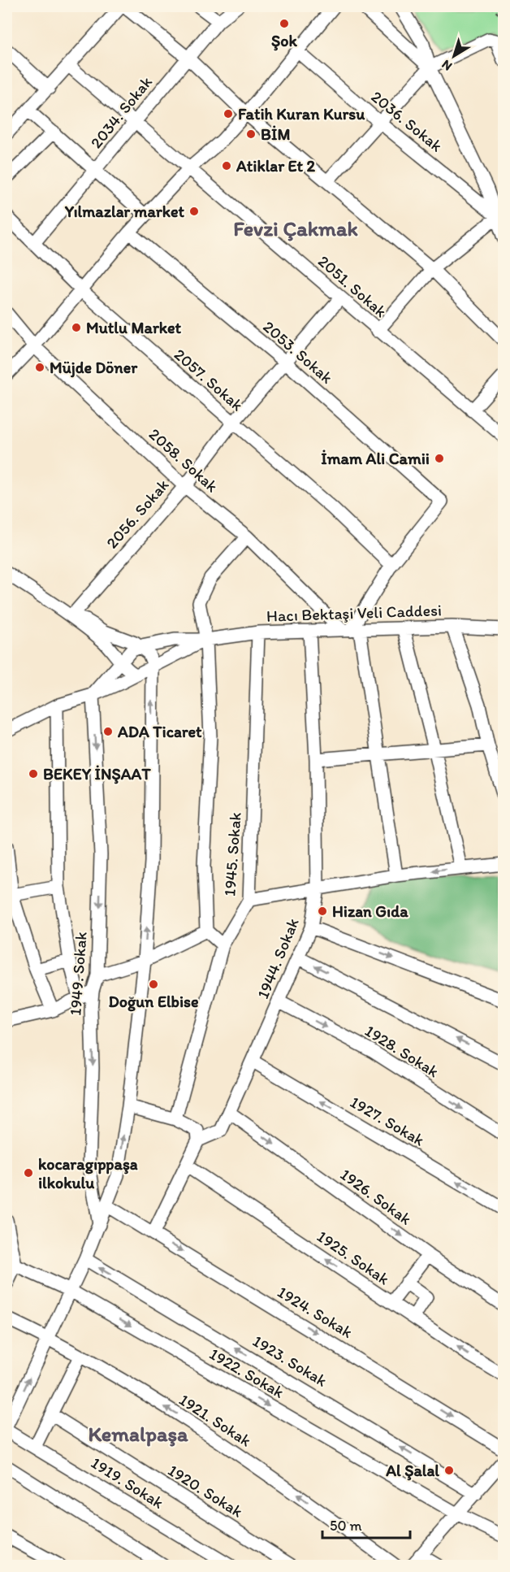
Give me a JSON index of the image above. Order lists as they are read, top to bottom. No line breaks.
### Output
{"streets":{"street":["2034. Sokak","2036. Sokak","2051. Sokak","2053. Sokak","2057. Sokak","2058. Sokak","2056. Sokak","Hacı Bektaşi Veli Caddesi","1945. Sokak","1944. Sokak","1949. Sokak","1928. Sokak","1927. Sokak","1926. Sokak","1925. Sokak","1924. Sokak","1923. Sokak","1922. Sokak","1921. Sokak","1919. Sokak","1920. Sokak"]},"crossings":[["2034. Sokak","2051. Sokak"],["2034. Sokak","2057. Sokak"],["2051. Sokak","2056. Sokak"],["2053. Sokak","2057. Sokak"],["2053. Sokak","2056. Sokak"],["2057. Sokak","2056. Sokak"],["2058. Sokak","2056. Sokak"],["2058. Sokak","Hacı Bektaşi Veli Caddesi"],["Hacı Bektaşi Veli Caddesi","1945. Sokak"],["Hacı Bektaşi Veli Caddesi","1944. Sokak"],["Hacı Bektaşi Veli Caddesi","1949. Sokak"],["1944. Sokak","1928. Sokak"],["1944. Sokak","1927. Sokak"],["1944. Sokak","1926. Sokak"]],"one_way":["1927. Sokak","1926. Sokak","1925. Sokak","1924. Sokak","1923. Sokak","1922. Sokak","1921. Sokak"],"districts":["Fevzi Çakmak","Kemalpaşa"],"places":["Şok","Fatih Kuran Kursu","BİM","Atiklar Et 2","Yılmazlar market","Mutlu Market","Müjde Döner","İmam Ali Camii","ADA Ticaret","BEKEY İNŞAAT","Hizan Gıda","Doğun Elbise","kocaragıppaşa ilkokulu","Al Şalal"],"scale_bar":"50 m","north":"bottom left"}
